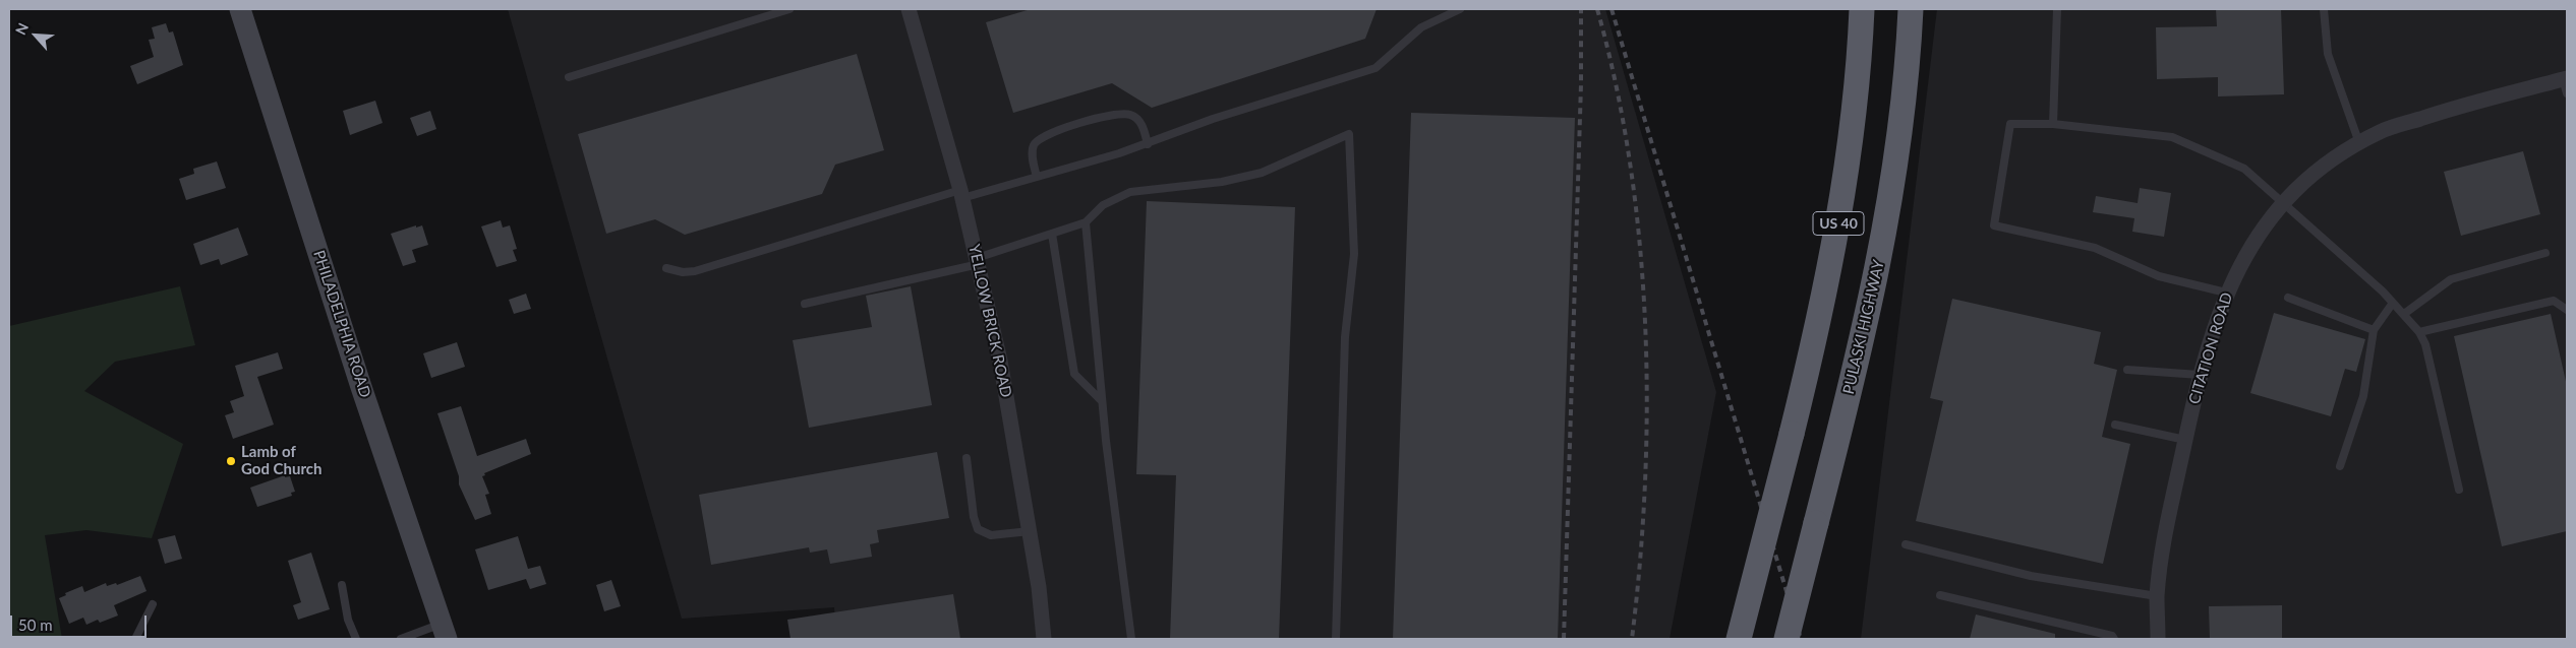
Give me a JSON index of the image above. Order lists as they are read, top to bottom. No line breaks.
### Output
{"streets":{"highway":["US 40","PULASKI HIGHWAY"],"main road":["PHILADELPHIA ROAD"],"street":["YELLOW BRICK ROAD","CITATION ROAD"]},"places":["Lamb of God Church"],"scale_bar":"50 m","north":"top left"}
